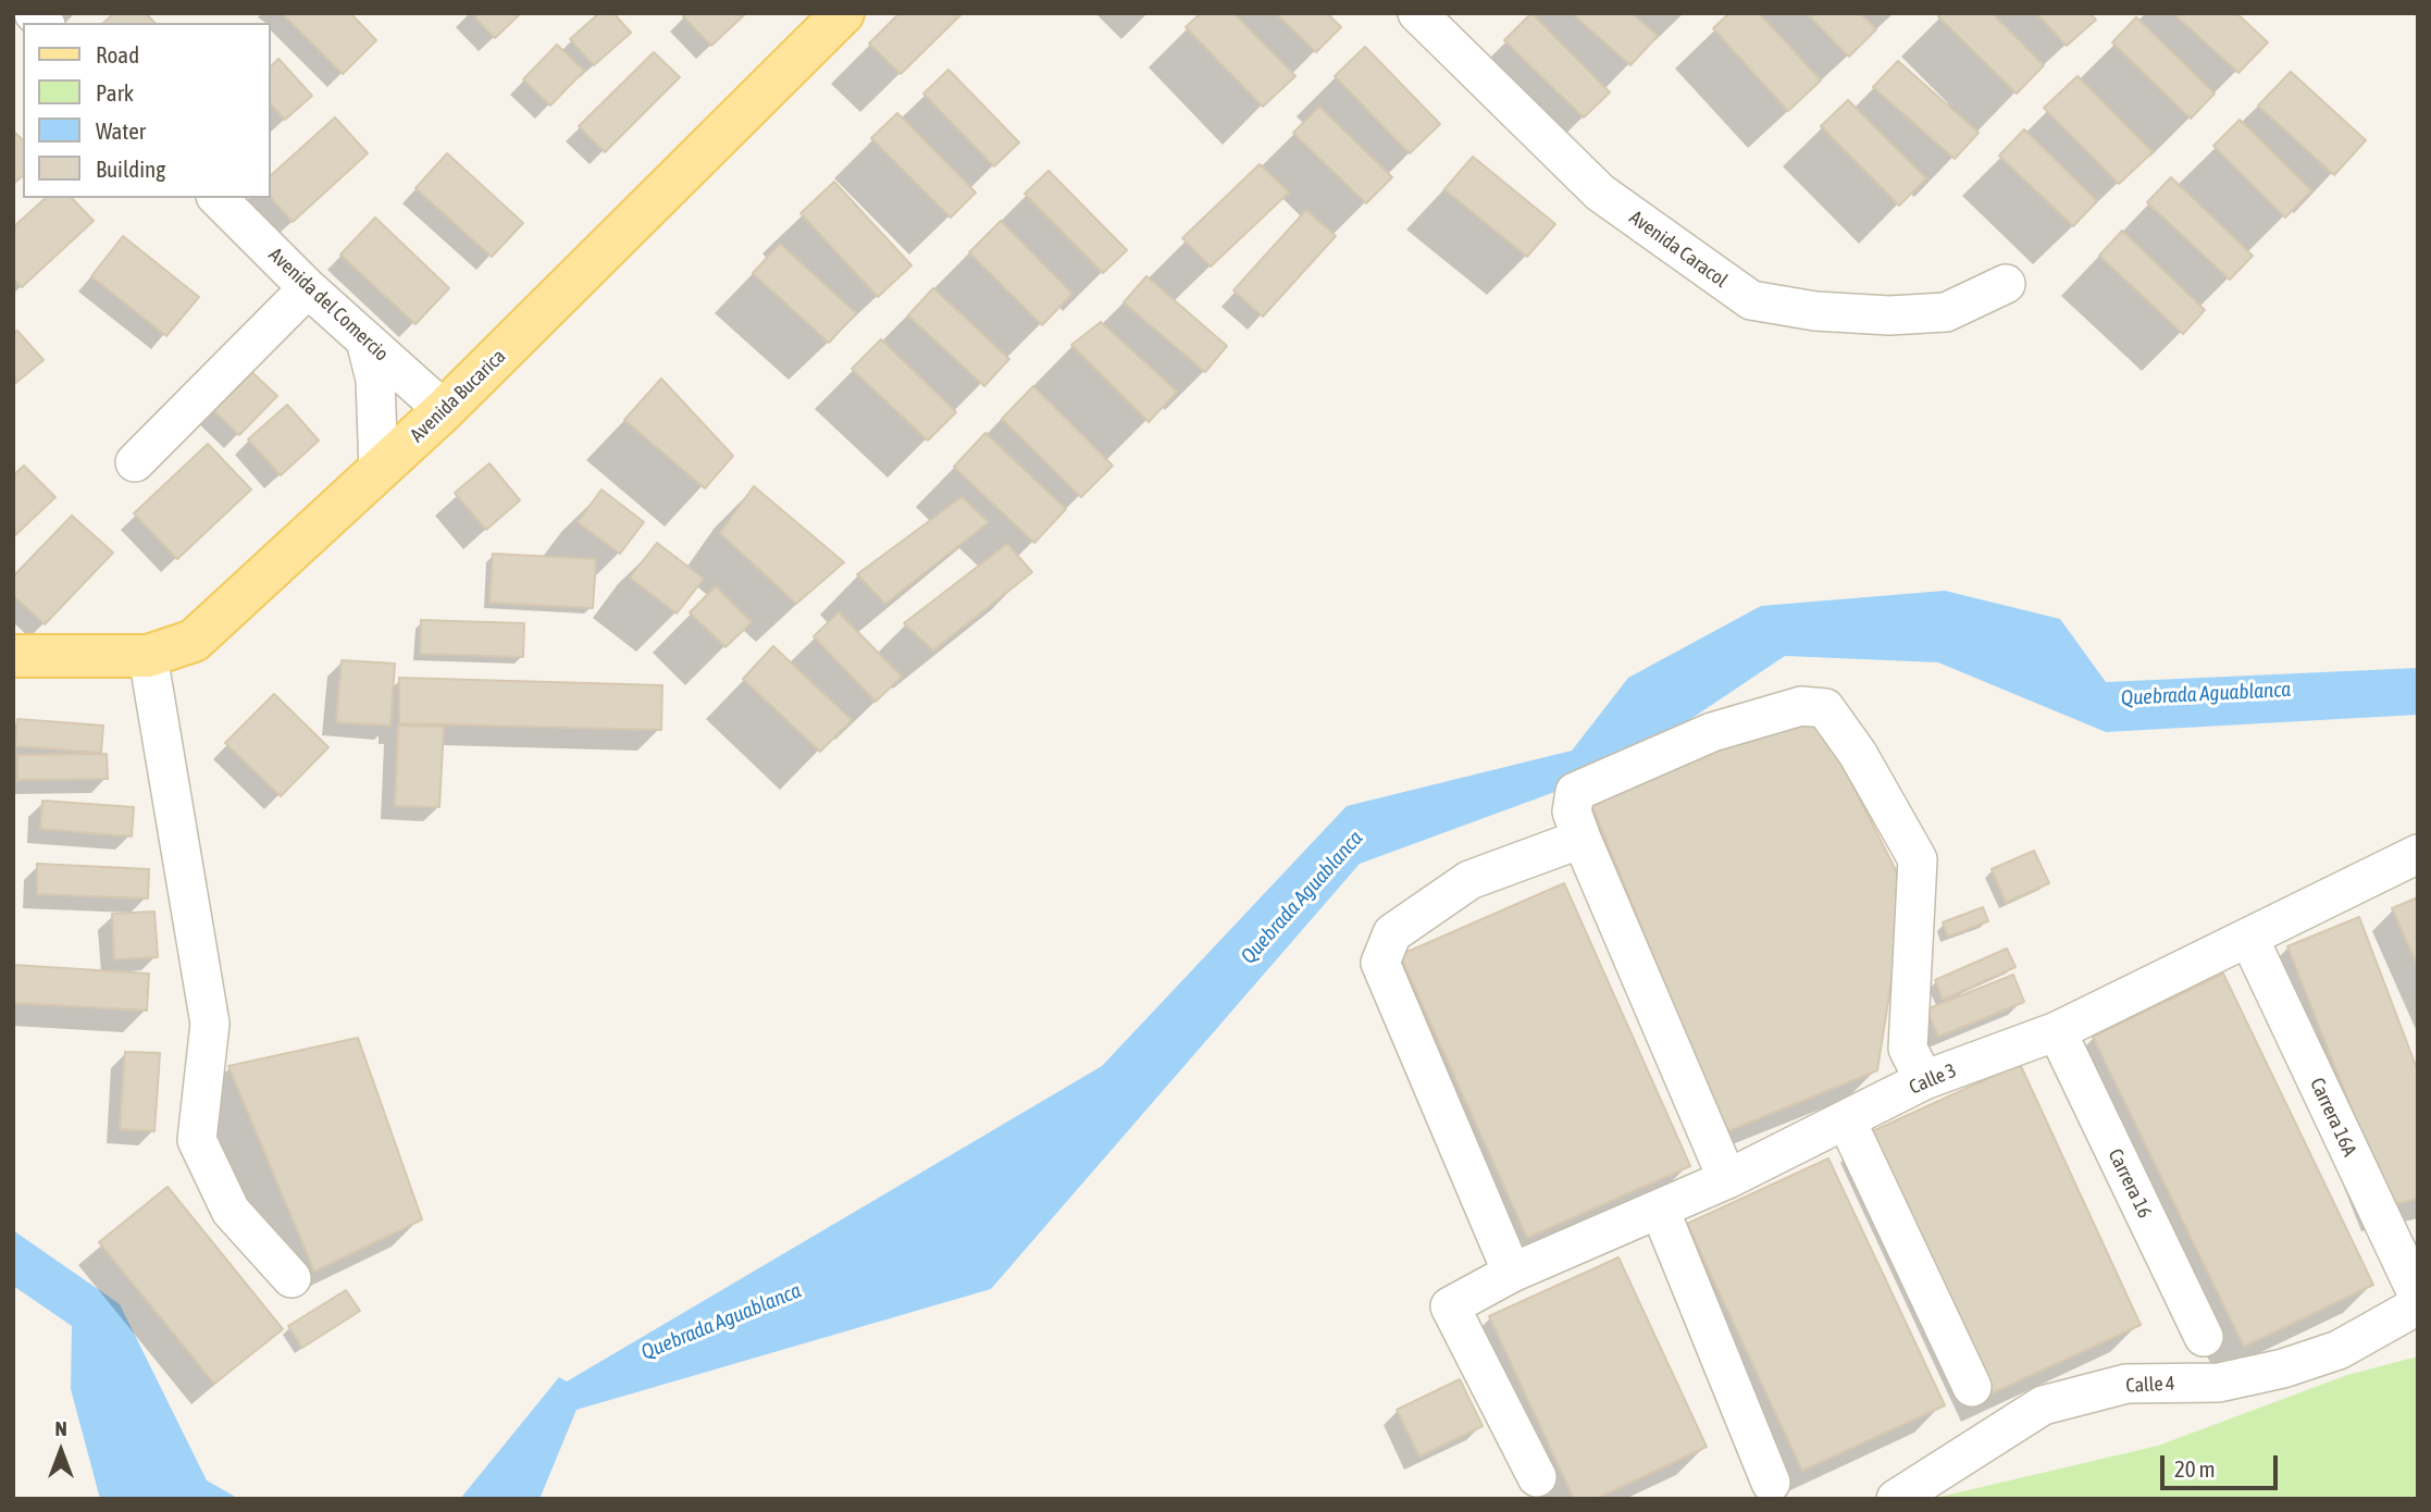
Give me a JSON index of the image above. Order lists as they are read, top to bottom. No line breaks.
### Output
{"streets":{"main road":["Avenida Bucarica"],"street":["Avenida Caracol","Avenida del Comercio","Calle 3","Carrera 16A","Carrera 16","Calle 4"]},"crossings":[["Avenida del Comercio","Avenida Bucarica"],["Calle 3","Carrera 16A"],["Calle 3","Carrera 16"]],"water":["Quebrada Aguablanca"],"legend":["Road","Park","Water","Building"],"scale_bar":"20 m","north":"top"}
